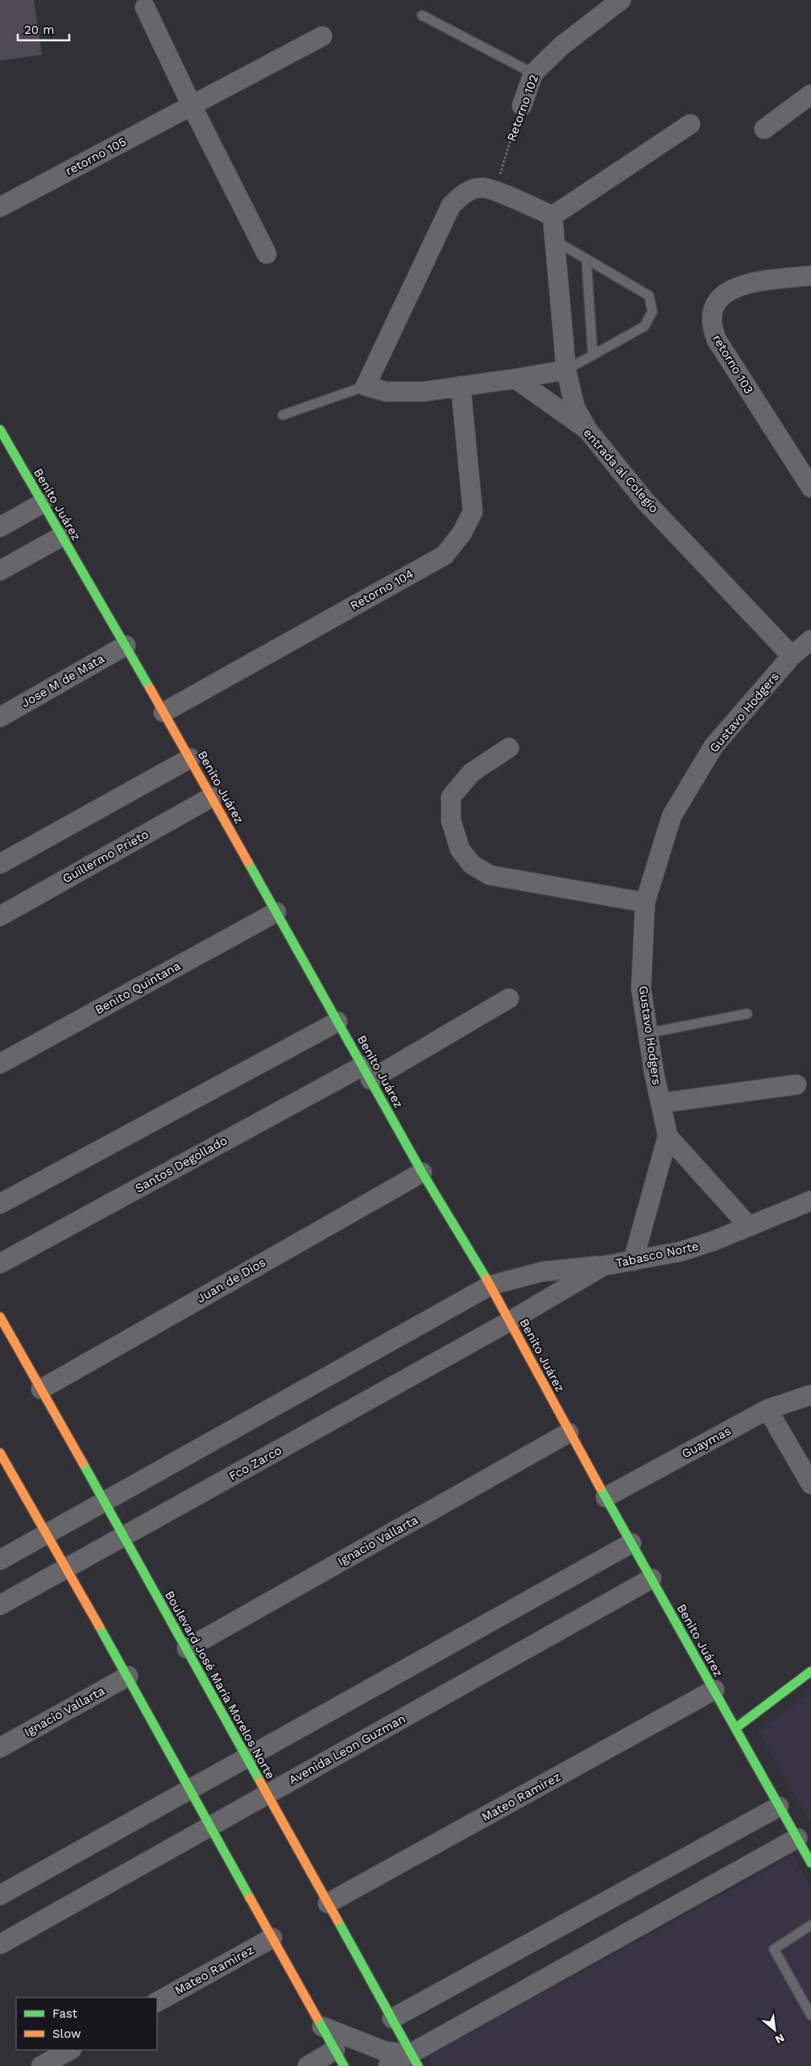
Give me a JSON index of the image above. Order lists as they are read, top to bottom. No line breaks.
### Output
{"streets":{"street":["Retorno 102","retorno 105","retorno 103","entrada al Colegio","Benito Juárez","Retorno 104","Jose M de Mata","Gustavo Hodgers","Guillermo Prieto","Benito Quintana","Santos Degollado","Tabasco Norte","Juan de Dios","Guaymas","Fco Zarco","Ignacio Vallarta","Boulevard José María Morelos Norte","Avenida Leon Guzman","Mateo Ramirez"]},"crossings":[["entrada al Colegio","Gustavo Hodgers"],["Benito Juárez","Retorno 104"],["Benito Juárez","Jose M de Mata"],["Benito Juárez","Guillermo Prieto"],["Benito Juárez","Benito Quintana"],["Benito Juárez","Santos Degollado"],["Benito Juárez","Tabasco Norte"],["Benito Juárez","Juan de Dios"],["Benito Juárez","Guaymas"],["Benito Juárez","Fco Zarco"],["Benito Juárez","Ignacio Vallarta"],["Benito Juárez","Avenida Leon Guzman"],["Benito Juárez","Mateo Ramirez"],["Gustavo Hodgers","Tabasco Norte"],["Tabasco Norte","Fco Zarco"],["Juan de Dios","Boulevard José María Morelos Norte"],["Fco Zarco","Boulevard José María Morelos Norte"],["Ignacio Vallarta","Boulevard José María Morelos Norte"],["Boulevard José María Morelos Norte","Avenida Leon Guzman"],["Boulevard José María Morelos Norte","Mateo Ramirez"]],"legend":["Fast","Slow"],"scale_bar":"20 m","north":"bottom right"}
